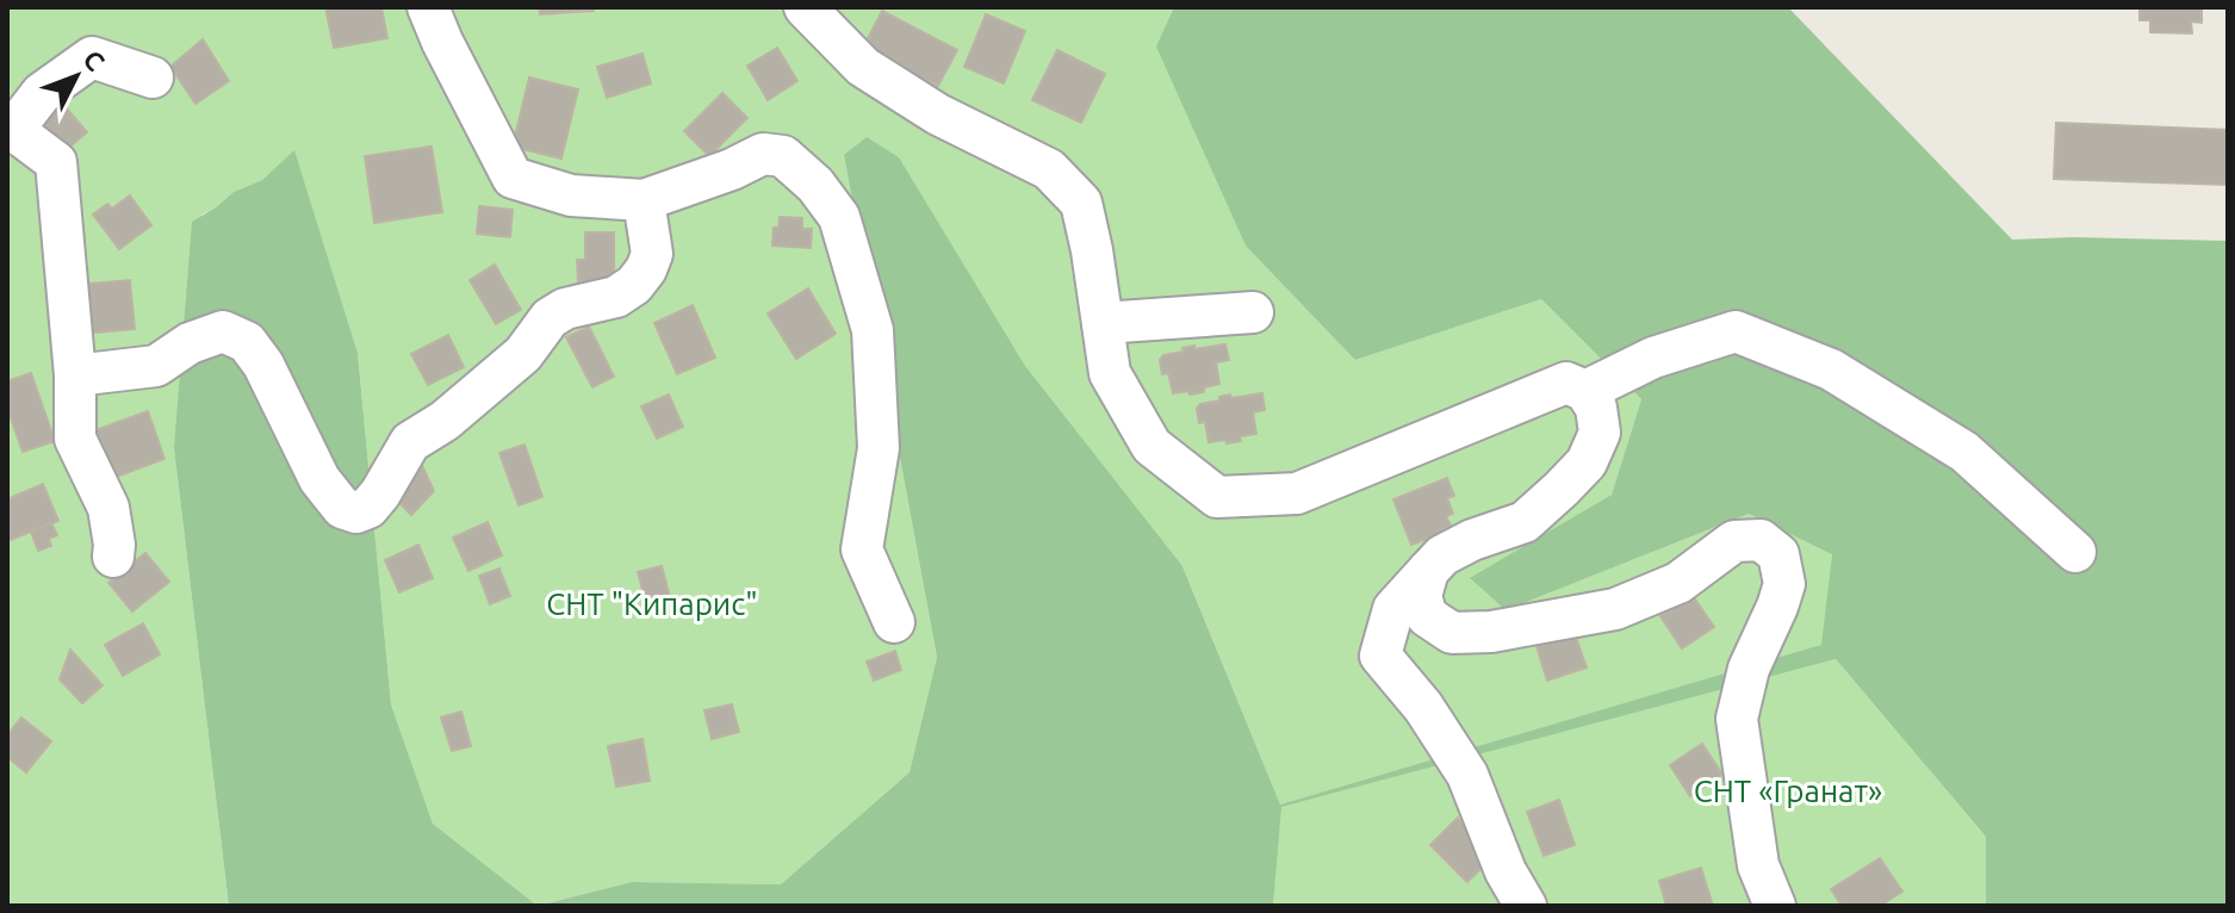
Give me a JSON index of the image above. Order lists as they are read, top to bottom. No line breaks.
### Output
{"parks":["СНТ \"Кипарис\"","СНТ «Гранат»"],"north":"top right"}
